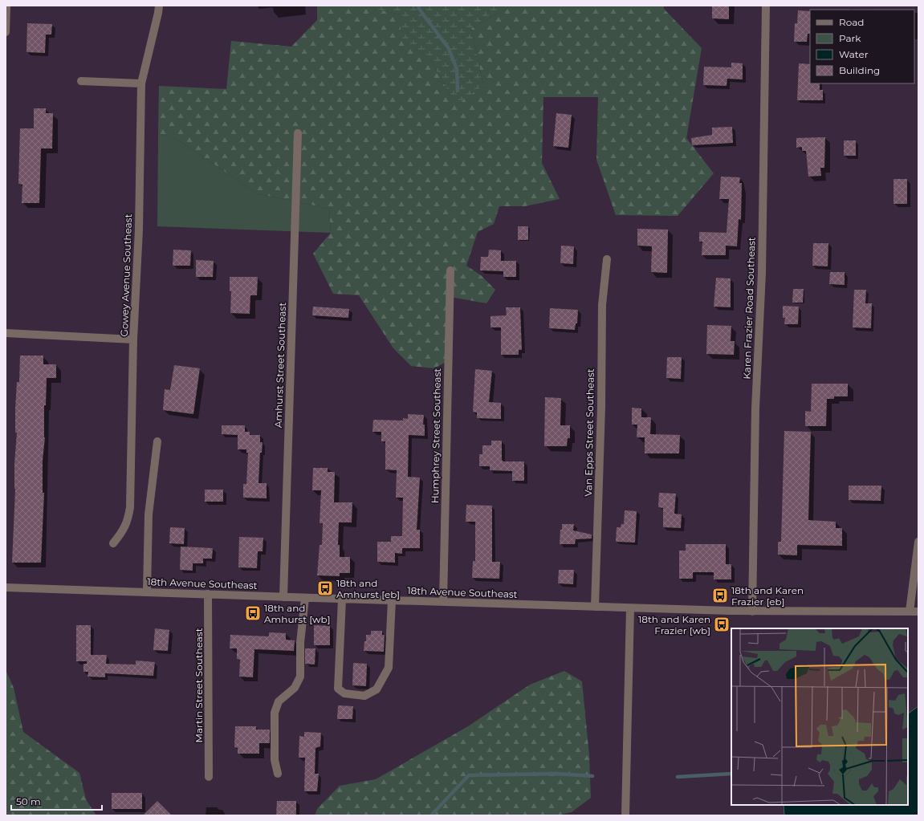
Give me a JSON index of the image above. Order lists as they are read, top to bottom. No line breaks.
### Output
{"streets":{"street":["Gowey Avenue Southeast","Karen Frazier Road Southeast","Amhurst Street Southeast","Van Epps Street Southeast","Humphrey Street Southeast","18th Avenue Southeast","Martin Street Southeast"]},"crossings":[["Karen Frazier Road Southeast","18th Avenue Southeast"],["Amhurst Street Southeast","18th Avenue Southeast"],["Van Epps Street Southeast","18th Avenue Southeast"],["Humphrey Street Southeast","18th Avenue Southeast"],["18th Avenue Southeast","Martin Street Southeast"]],"places":{"bus stop":["18th and Amhurst [eb]","18th and Karen Frazier [eb]","18th and Amhurst [wb]","18th and Karen Frazier [wb]"]},"legend":["Road","Park","Water","Building"],"scale_bar":"50 m"}
